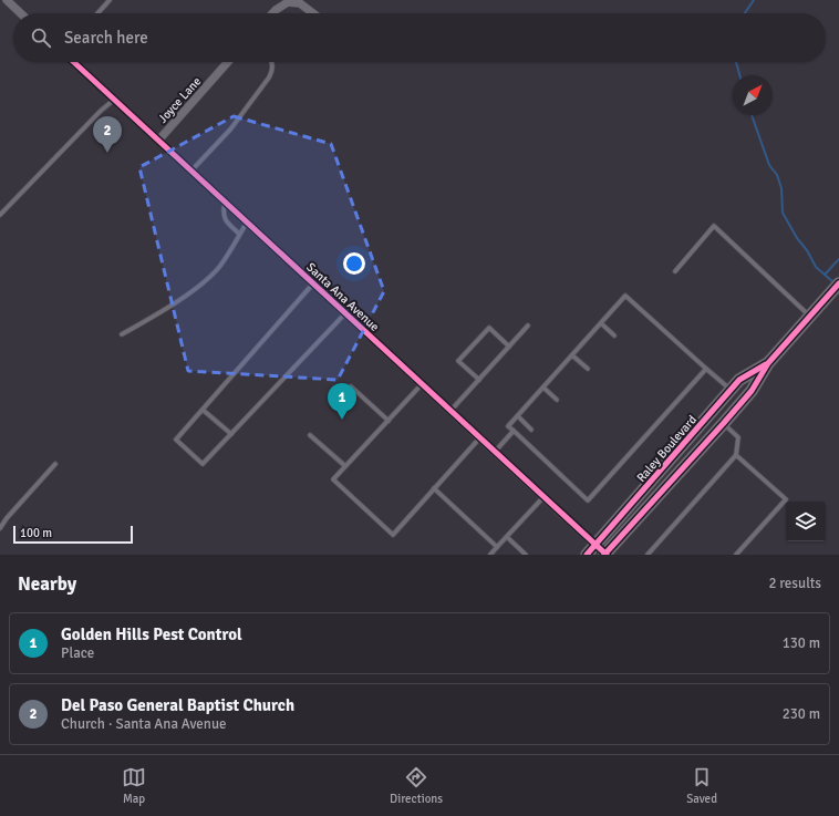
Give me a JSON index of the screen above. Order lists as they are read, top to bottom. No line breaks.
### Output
{"streets":{"street":["Joyce Lane","Santa Ana Avenue","Raley Boulevard"]},"crossings":[["Joyce Lane","Santa Ana Avenue"],["Santa Ana Avenue","Raley Boulevard"]],"scale_bar":"100 m","north":"top right","page":{"search":"Search here","pins":["2","1"],"scale":"100 m","heading":["Nearby","2 results"],"list":[{"mark":"1","name":"Golden Hills Pest Control","note":"Place","value":"130 m"},{"mark":"2","name":"Del Paso General Baptist Church","note":"Church · Santa Ana Avenue","value":"230 m"}],"nav":["Map","Directions","Saved"]}}
